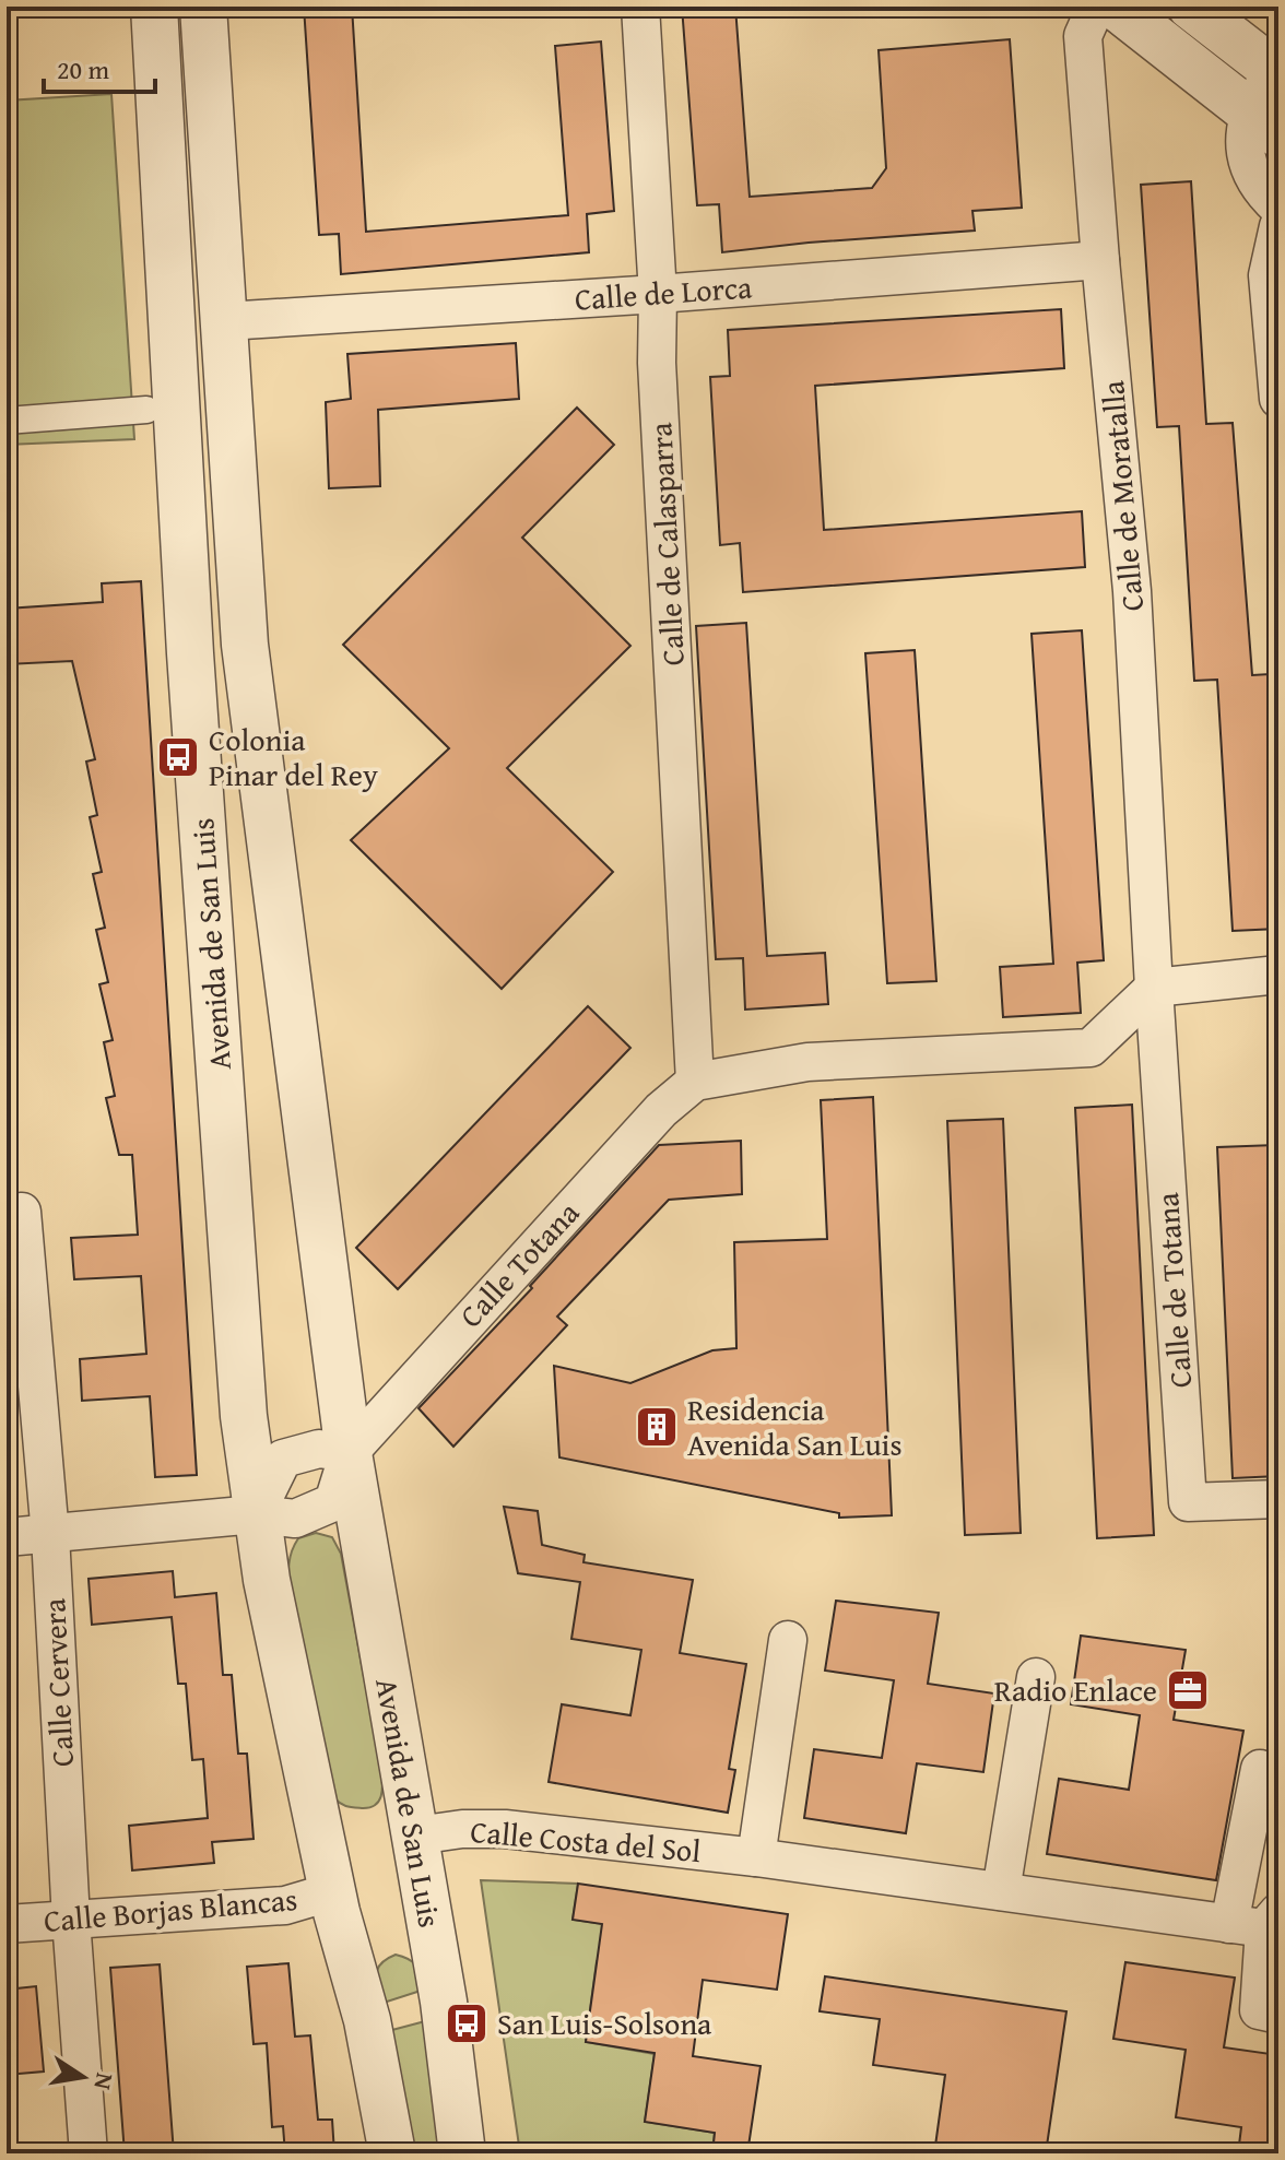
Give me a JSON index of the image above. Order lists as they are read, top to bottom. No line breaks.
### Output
{"streets":{"street":["Calle de Lorca","Calle de Moratalla","Calle de Calasparra","Avenida de San Luis","Calle Totana","Calle de Totana","Calle Cervera","Calle Costa del Sol","Calle Borjas Blancas"]},"crossings":[["Calle de Lorca","Calle de Moratalla"],["Calle de Lorca","Calle de Calasparra"],["Calle de Lorca","Avenida de San Luis"],["Calle de Moratalla","Calle de Totana"],["Calle de Calasparra","Calle Totana"],["Avenida de San Luis","Calle Totana"],["Avenida de San Luis","Calle Costa del Sol"],["Avenida de San Luis","Calle Borjas Blancas"],["Calle Cervera","Calle Borjas Blancas"]],"places":{"bus stop":["Colonia Pinar del Rey","San Luis-Solsona"],"building":["Residencia Avenida San Luis"],"office":["Radio Enlace"]},"scale_bar":"20 m","north":"right"}
